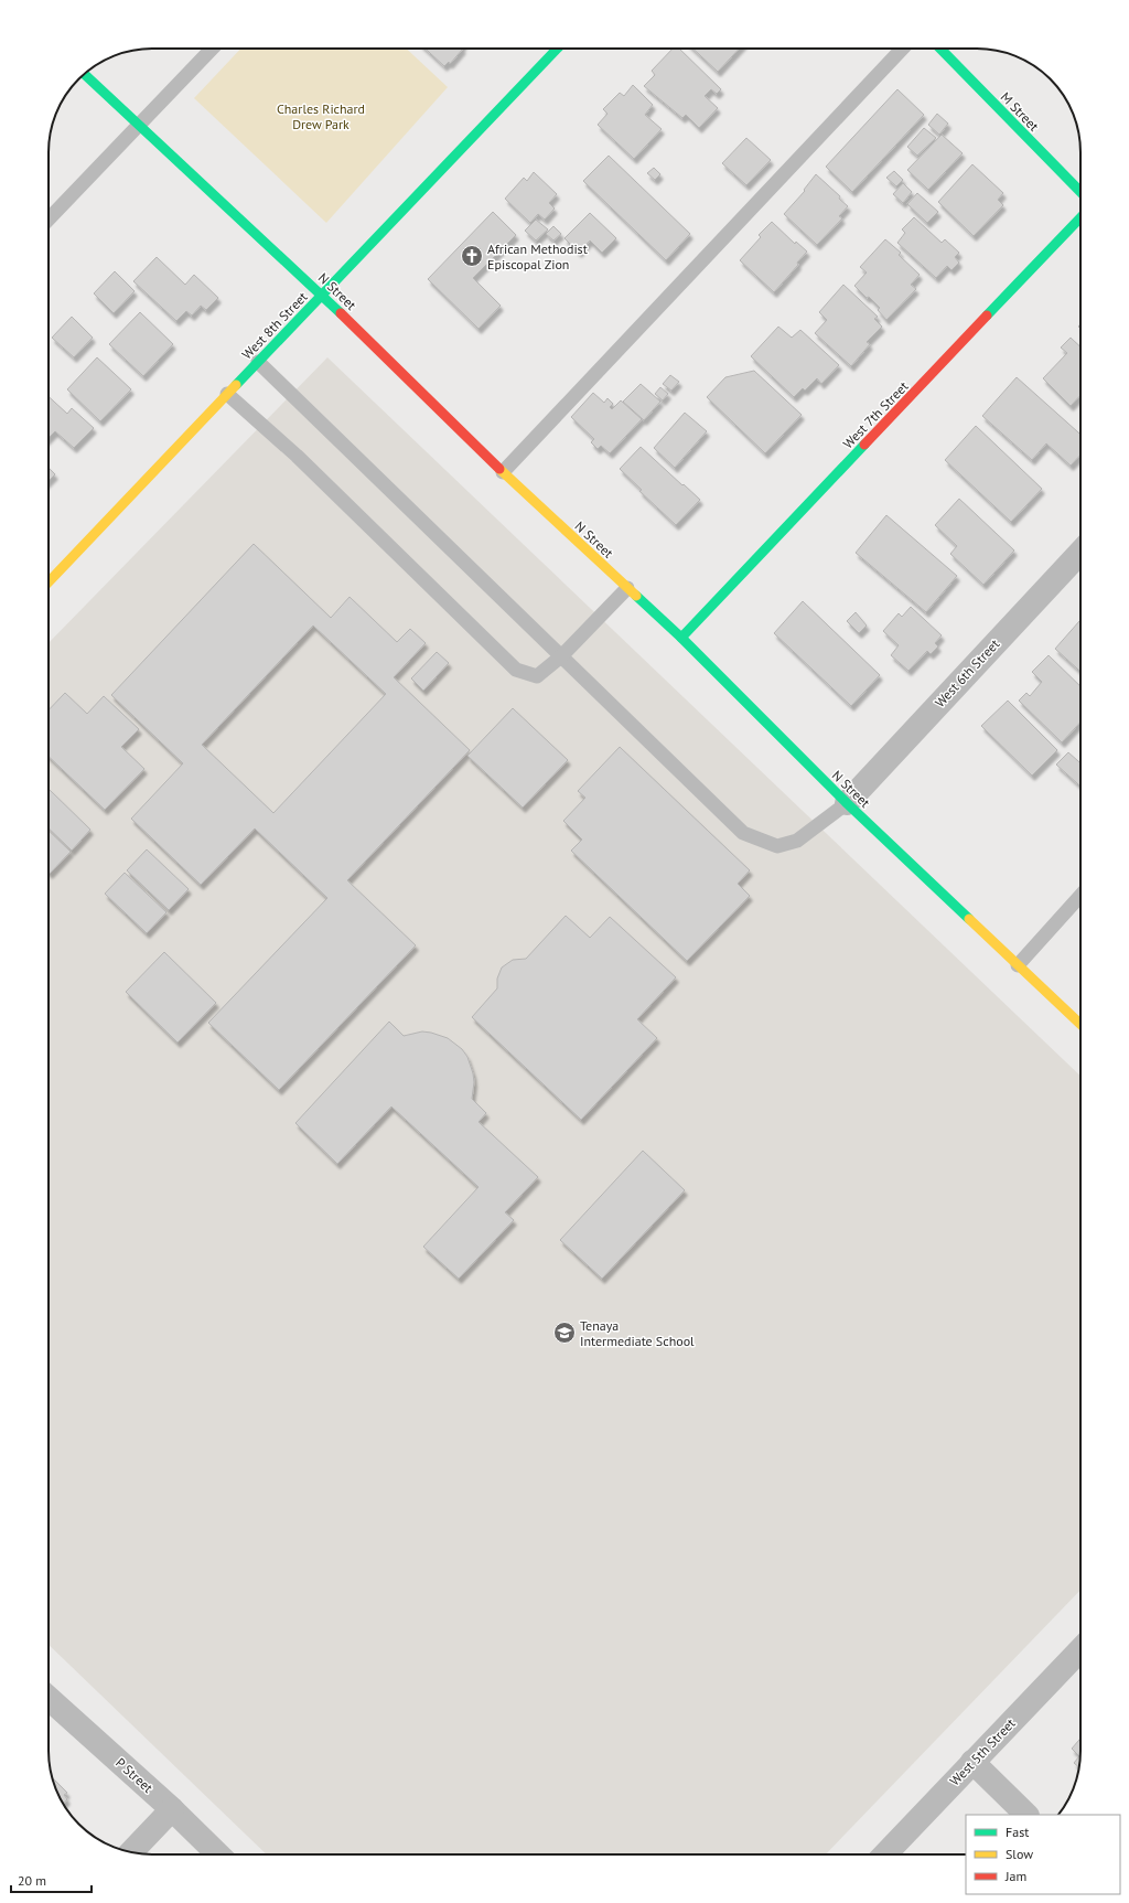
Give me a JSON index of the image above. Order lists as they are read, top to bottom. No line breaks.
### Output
{"streets":{"street":["M Street","N Street","West 8th Street","West 7th Street","West 6th Street","West 5th Street","P Street"]},"crossings":[["N Street","West 8th Street"],["N Street","West 7th Street"],["N Street","West 6th Street"]],"parks":["Charles Richard Drew Park"],"places":{"church":["African Methodist Episcopal Zion"],"school or university":["Tenaya Intermediate School"]},"legend":["Fast","Slow","Jam"],"scale_bar":"20 m"}
